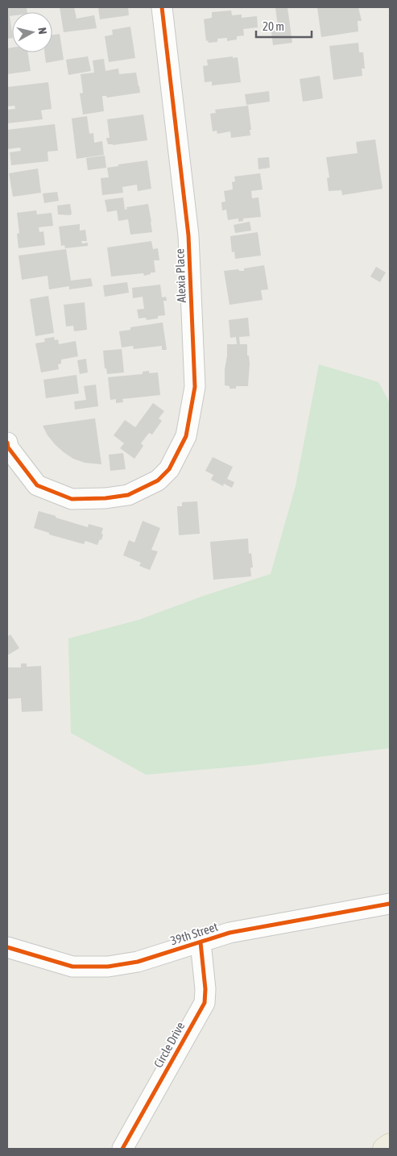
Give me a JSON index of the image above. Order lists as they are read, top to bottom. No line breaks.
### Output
{"streets":{"street":["Alexia Place","39th Street","Circle Drive"]},"crossings":[["39th Street","Circle Drive"]],"scale_bar":"20 m","north":"right"}
